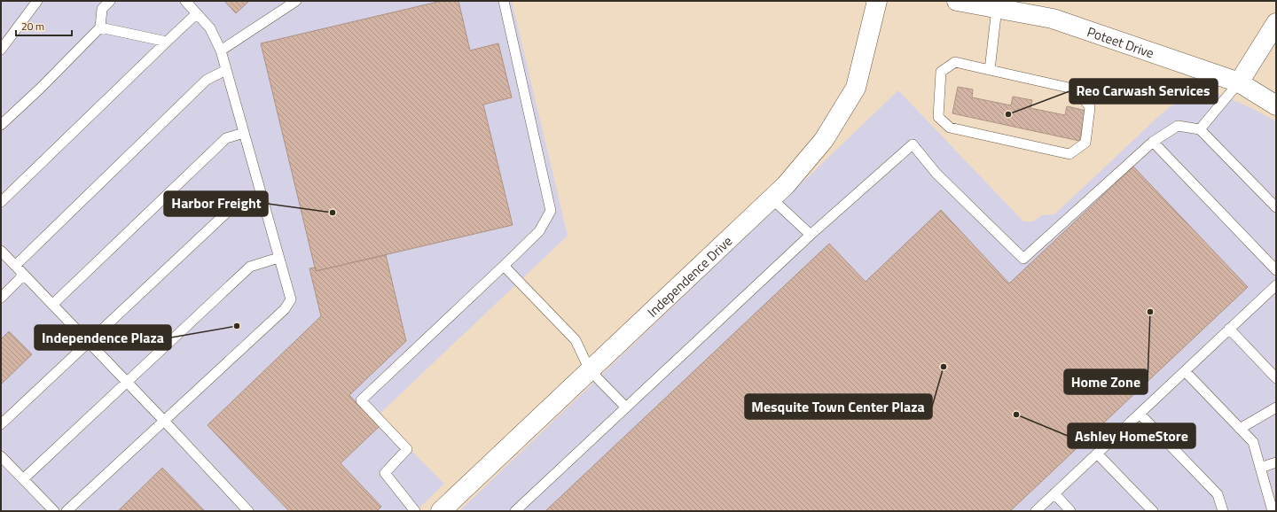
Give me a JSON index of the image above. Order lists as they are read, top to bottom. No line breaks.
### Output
{"streets":{"street":["Poteet Drive","Independence Drive"]},"places":["Reo Carwash Services","Harbor Freight","Home Zone","Independence Plaza","Mesquite Town Center Plaza","Ashley HomeStore"],"scale_bar":"20 m"}
